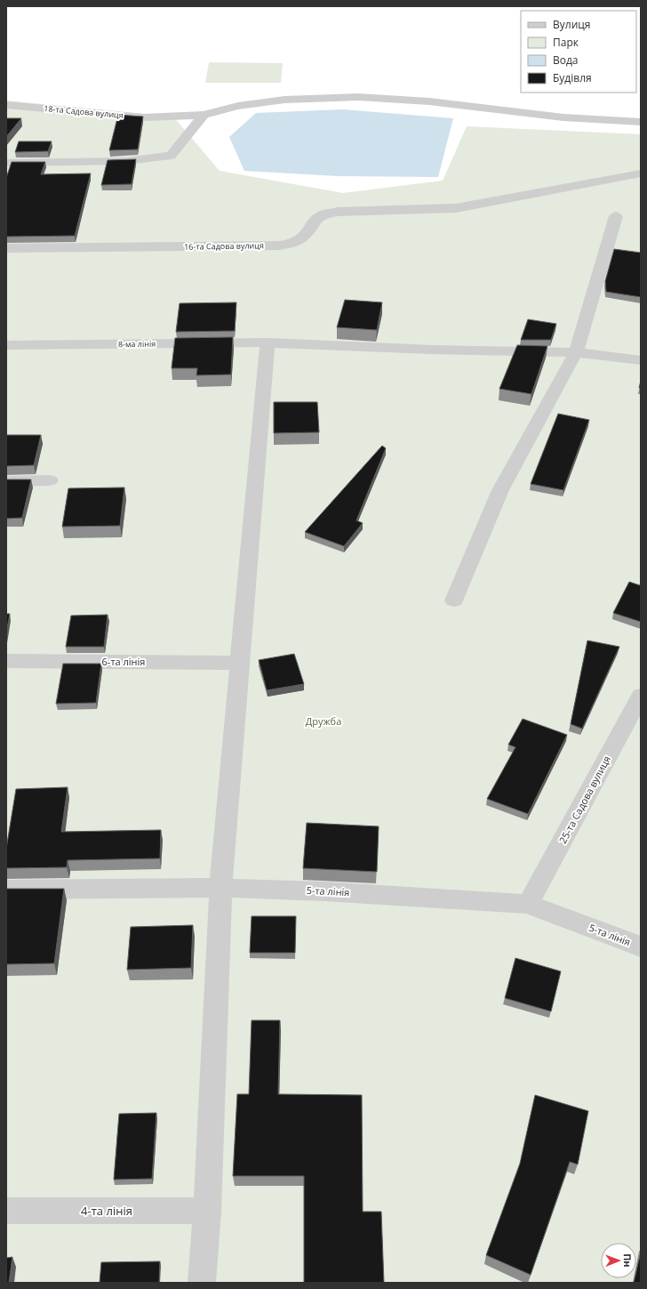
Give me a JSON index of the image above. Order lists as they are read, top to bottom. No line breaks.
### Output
{"streets":{"street":["18-та Садова вулиця","16-та Садова вулиця","8-ма лінія","6-та лінія","25-та Садова вулиця","5-та лінія","4-та лінія"]},"crossings":[["25-та Садова вулиця","5-та лінія"]],"parks":["Дружба"],"legend":["Вулиця","Парк","Вода","Будівля"],"north":"right"}
